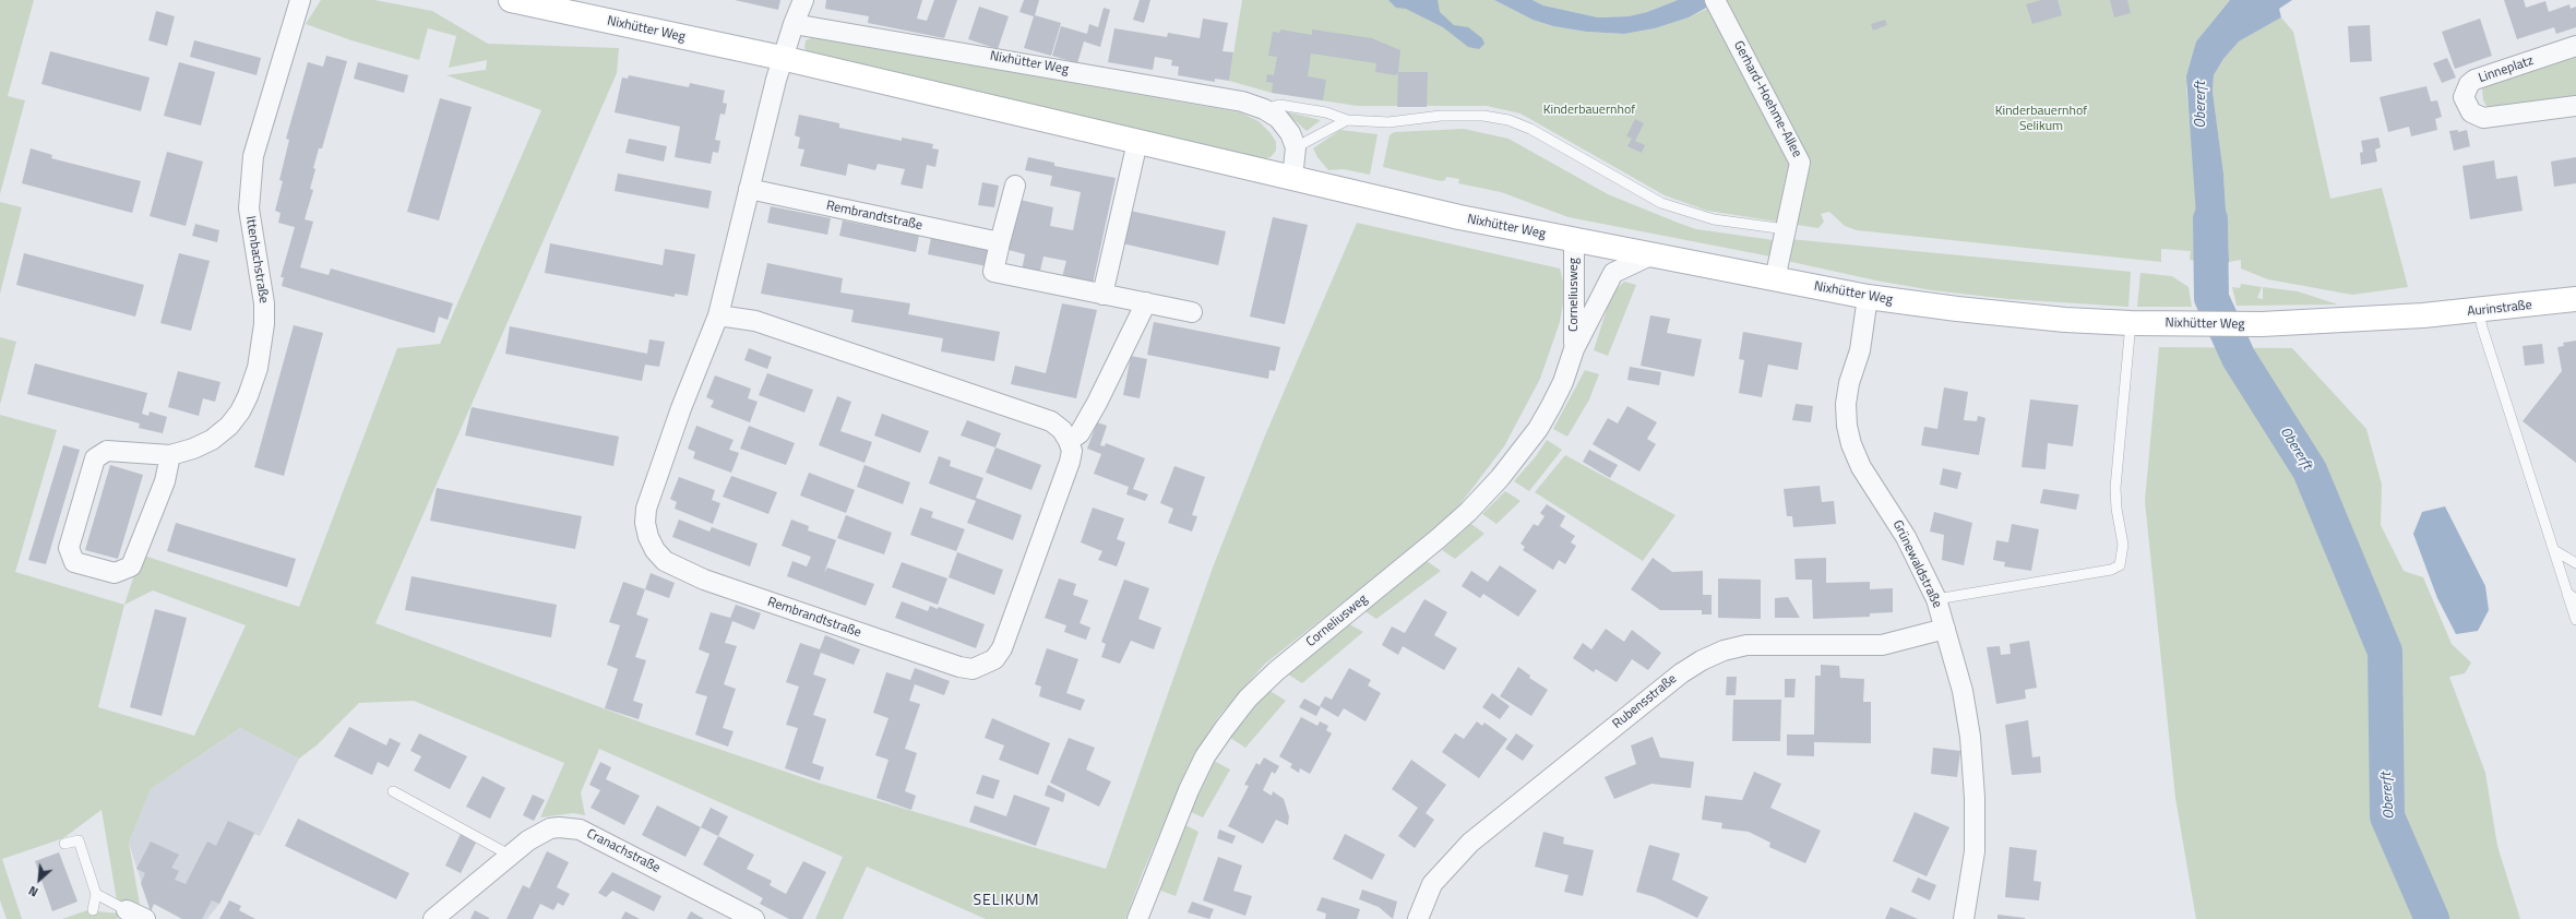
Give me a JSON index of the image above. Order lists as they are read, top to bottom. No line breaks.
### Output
{"streets":{"main road":["Nixhütter Weg","Aurinstraße"],"street":["Linneplatz","Gerhard-Hoehme-Allee","Rembrandtstraße","Ittenbachstraße","Corneliusweg","Grünewaldstraße","Rubensstraße","Cranachstraße"]},"crossings":[["Nixhütter Weg","Gerhard-Hoehme-Allee"],["Nixhütter Weg","Rembrandtstraße"],["Nixhütter Weg","Corneliusweg"],["Nixhütter Weg","Aurinstraße"],["Nixhütter Weg","Grünewaldstraße"],["Grünewaldstraße","Rubensstraße"]],"districts":["SELIKUM"],"water":["Obererft"],"parks":["Kinderbauernhof","Kinderbauernhof Selikum"],"north":"bottom left"}
